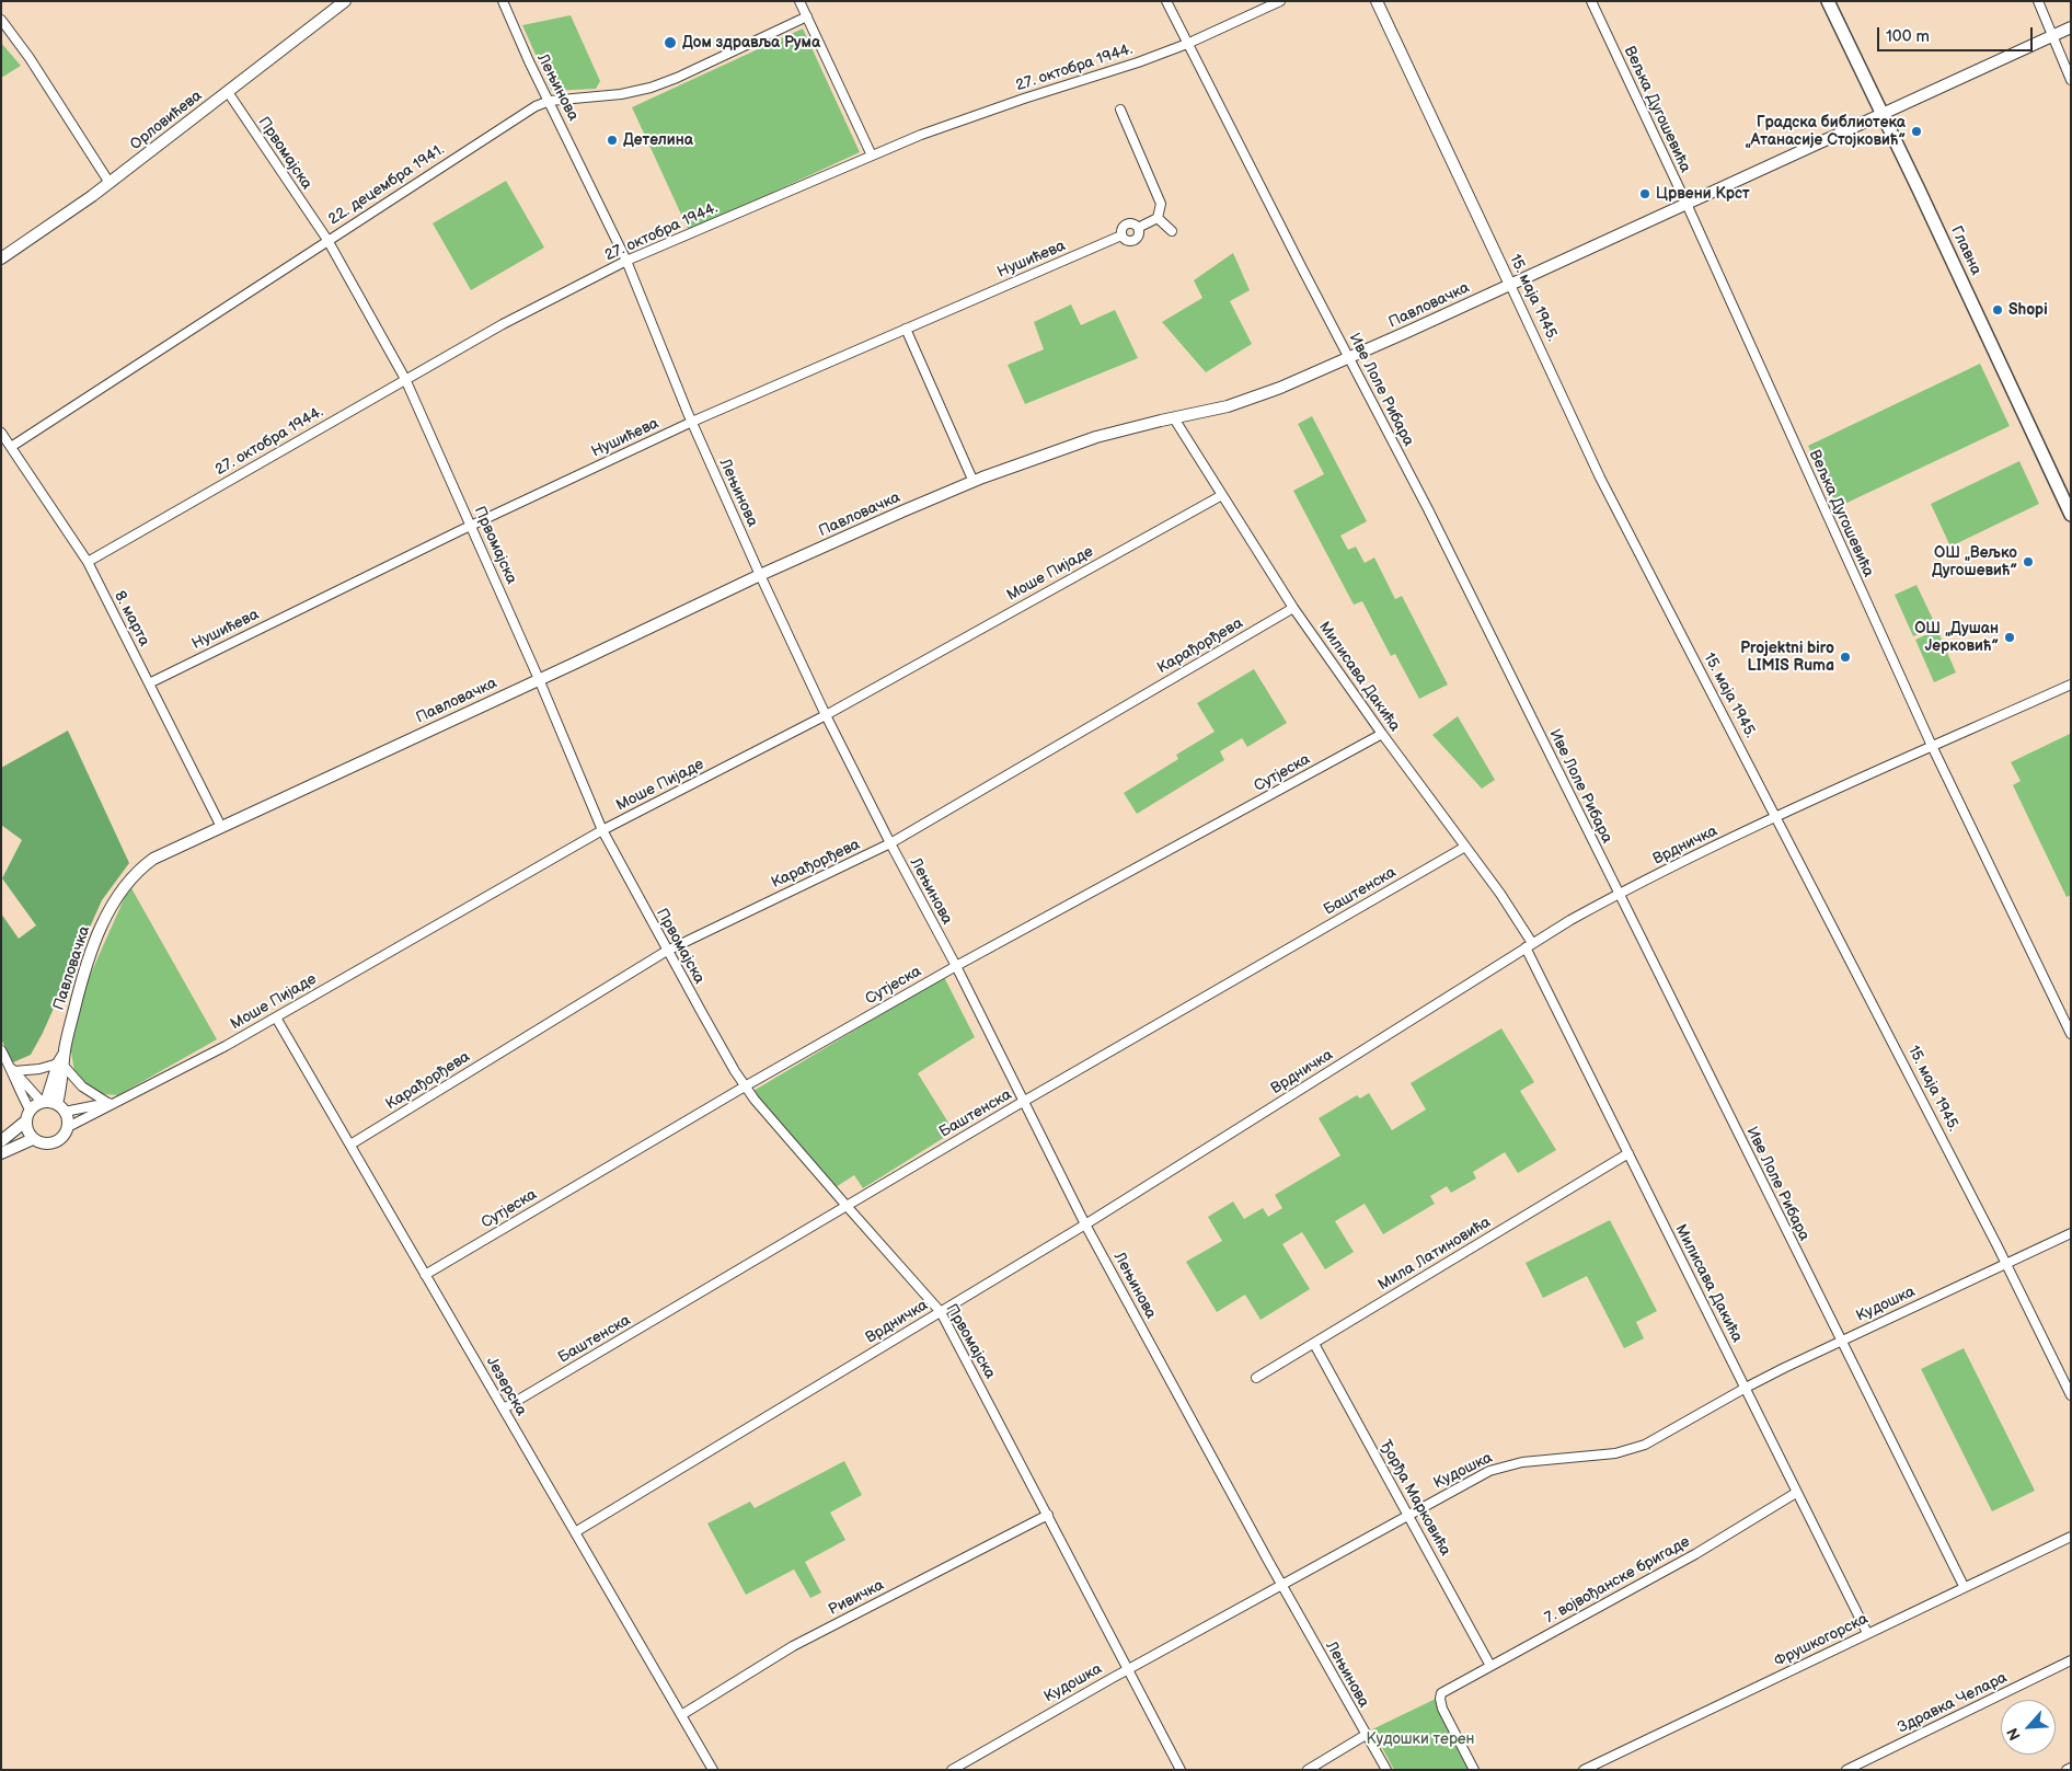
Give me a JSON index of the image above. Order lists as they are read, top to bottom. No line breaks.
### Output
{"streets":{"main road":["Главна"],"street":["27. октобра 1944.","Лењинова","Вељка Дугошевића","Орловићева","Првомајска","22. децембра 1941.","Нушићева","15. маја 1945.","Павловачка","Иве Лоле Рибара","Моше Пијаде","8. марта","Карађорђева","Милисава Дакића","Сутјеска","Врдничка","Баштенска","Мила Латиновића","Кудошка","Језерска","Ђорђа Марковића","7. војвођанске бригаде","Ривичка","Фрушкогорска","Здравка Челара"]},"crossings":[["27. октобра 1944.","Лењинова"],["27. октобра 1944.","Првомајска"],["27. октобра 1944.","Иве Лоле Рибара"],["27. октобра 1944.","8. марта"],["Лењинова","22. децембра 1941."],["Лењинова","Нушићева"],["Лењинова","Павловачка"],["Лењинова","Моше Пијаде"],["Лењинова","Карађорђева"],["Лењинова","Сутјеска"],["Лењинова","Врдничка"],["Лењинова","Баштенска"],["Лењинова","Кудошка"],["Вељка Дугошевића","Павловачка"],["Вељка Дугошевића","Врдничка"],["Орловићева","Првомајска"],["Првомајска","22. децембра 1941."],["Првомајска","Нушићева"],["Првомајска","Павловачка"],["Првомајска","Моше Пијаде"],["Првомајска","Карађорђева"],["Првомајска","Сутјеска"],["Првомајска","Врдничка"],["Првомајска","Баштенска"],["Првомајска","Кудошка"],["Првомајска","Ривичка"],["22. децембра 1941.","8. марта"],["Главна","Павловачка"],["Нушићева","8. марта"],["15. маја 1945.","Павловачка"],["15. маја 1945.","Врдничка"],["15. маја 1945.","Кудошка"],["Павловачка","Иве Лоле Рибара"],["Павловачка","Моше Пијаде"],["Павловачка","8. марта"],["Павловачка","Милисава Дакића"],["Иве Лоле Рибара","Врдничка"],["Иве Лоле Рибара","Кудошка"],["Иве Лоле Рибара","Фрушкогорска"],["Моше Пијаде","Милисава Дакића"],["Моше Пијаде","Језерска"],["Карађорђева","Милисава Дакића"],["Карађорђева","Језерска"],["Милисава Дакића","Сутјеска"],["Милисава Дакића","Врдничка"],["Милисава Дакића","Баштенска"],["Милисава Дакића","Мила Латиновића"],["Милисава Дакића","Кудошка"],["Милисава Дакића","7. војвођанске бригаде"],["Милисава Дакића","Фрушкогорска"],["Сутјеска","Језерска"],["Врдничка","Језерска"],["Баштенска","Језерска"],["Мила Латиновића","Ђорђа Марковића"],["Кудошка","Ђорђа Марковића"],["Језерска","Ривичка"],["Ђорђа Марковића","7. војвођанске бригаде"]],"parks":["Кудошки терен"],"places":["Дом здравља Рума","Градска библиотека „Атанасије Стојковић”","Детелина","Црвени Крст","Shopi","ОШ „Вељко Дугошевић”","ОШ „Душан Јерковић”","Projektni biro LIMIS Ruma"],"scale_bar":"100 m","north":"bottom left"}
